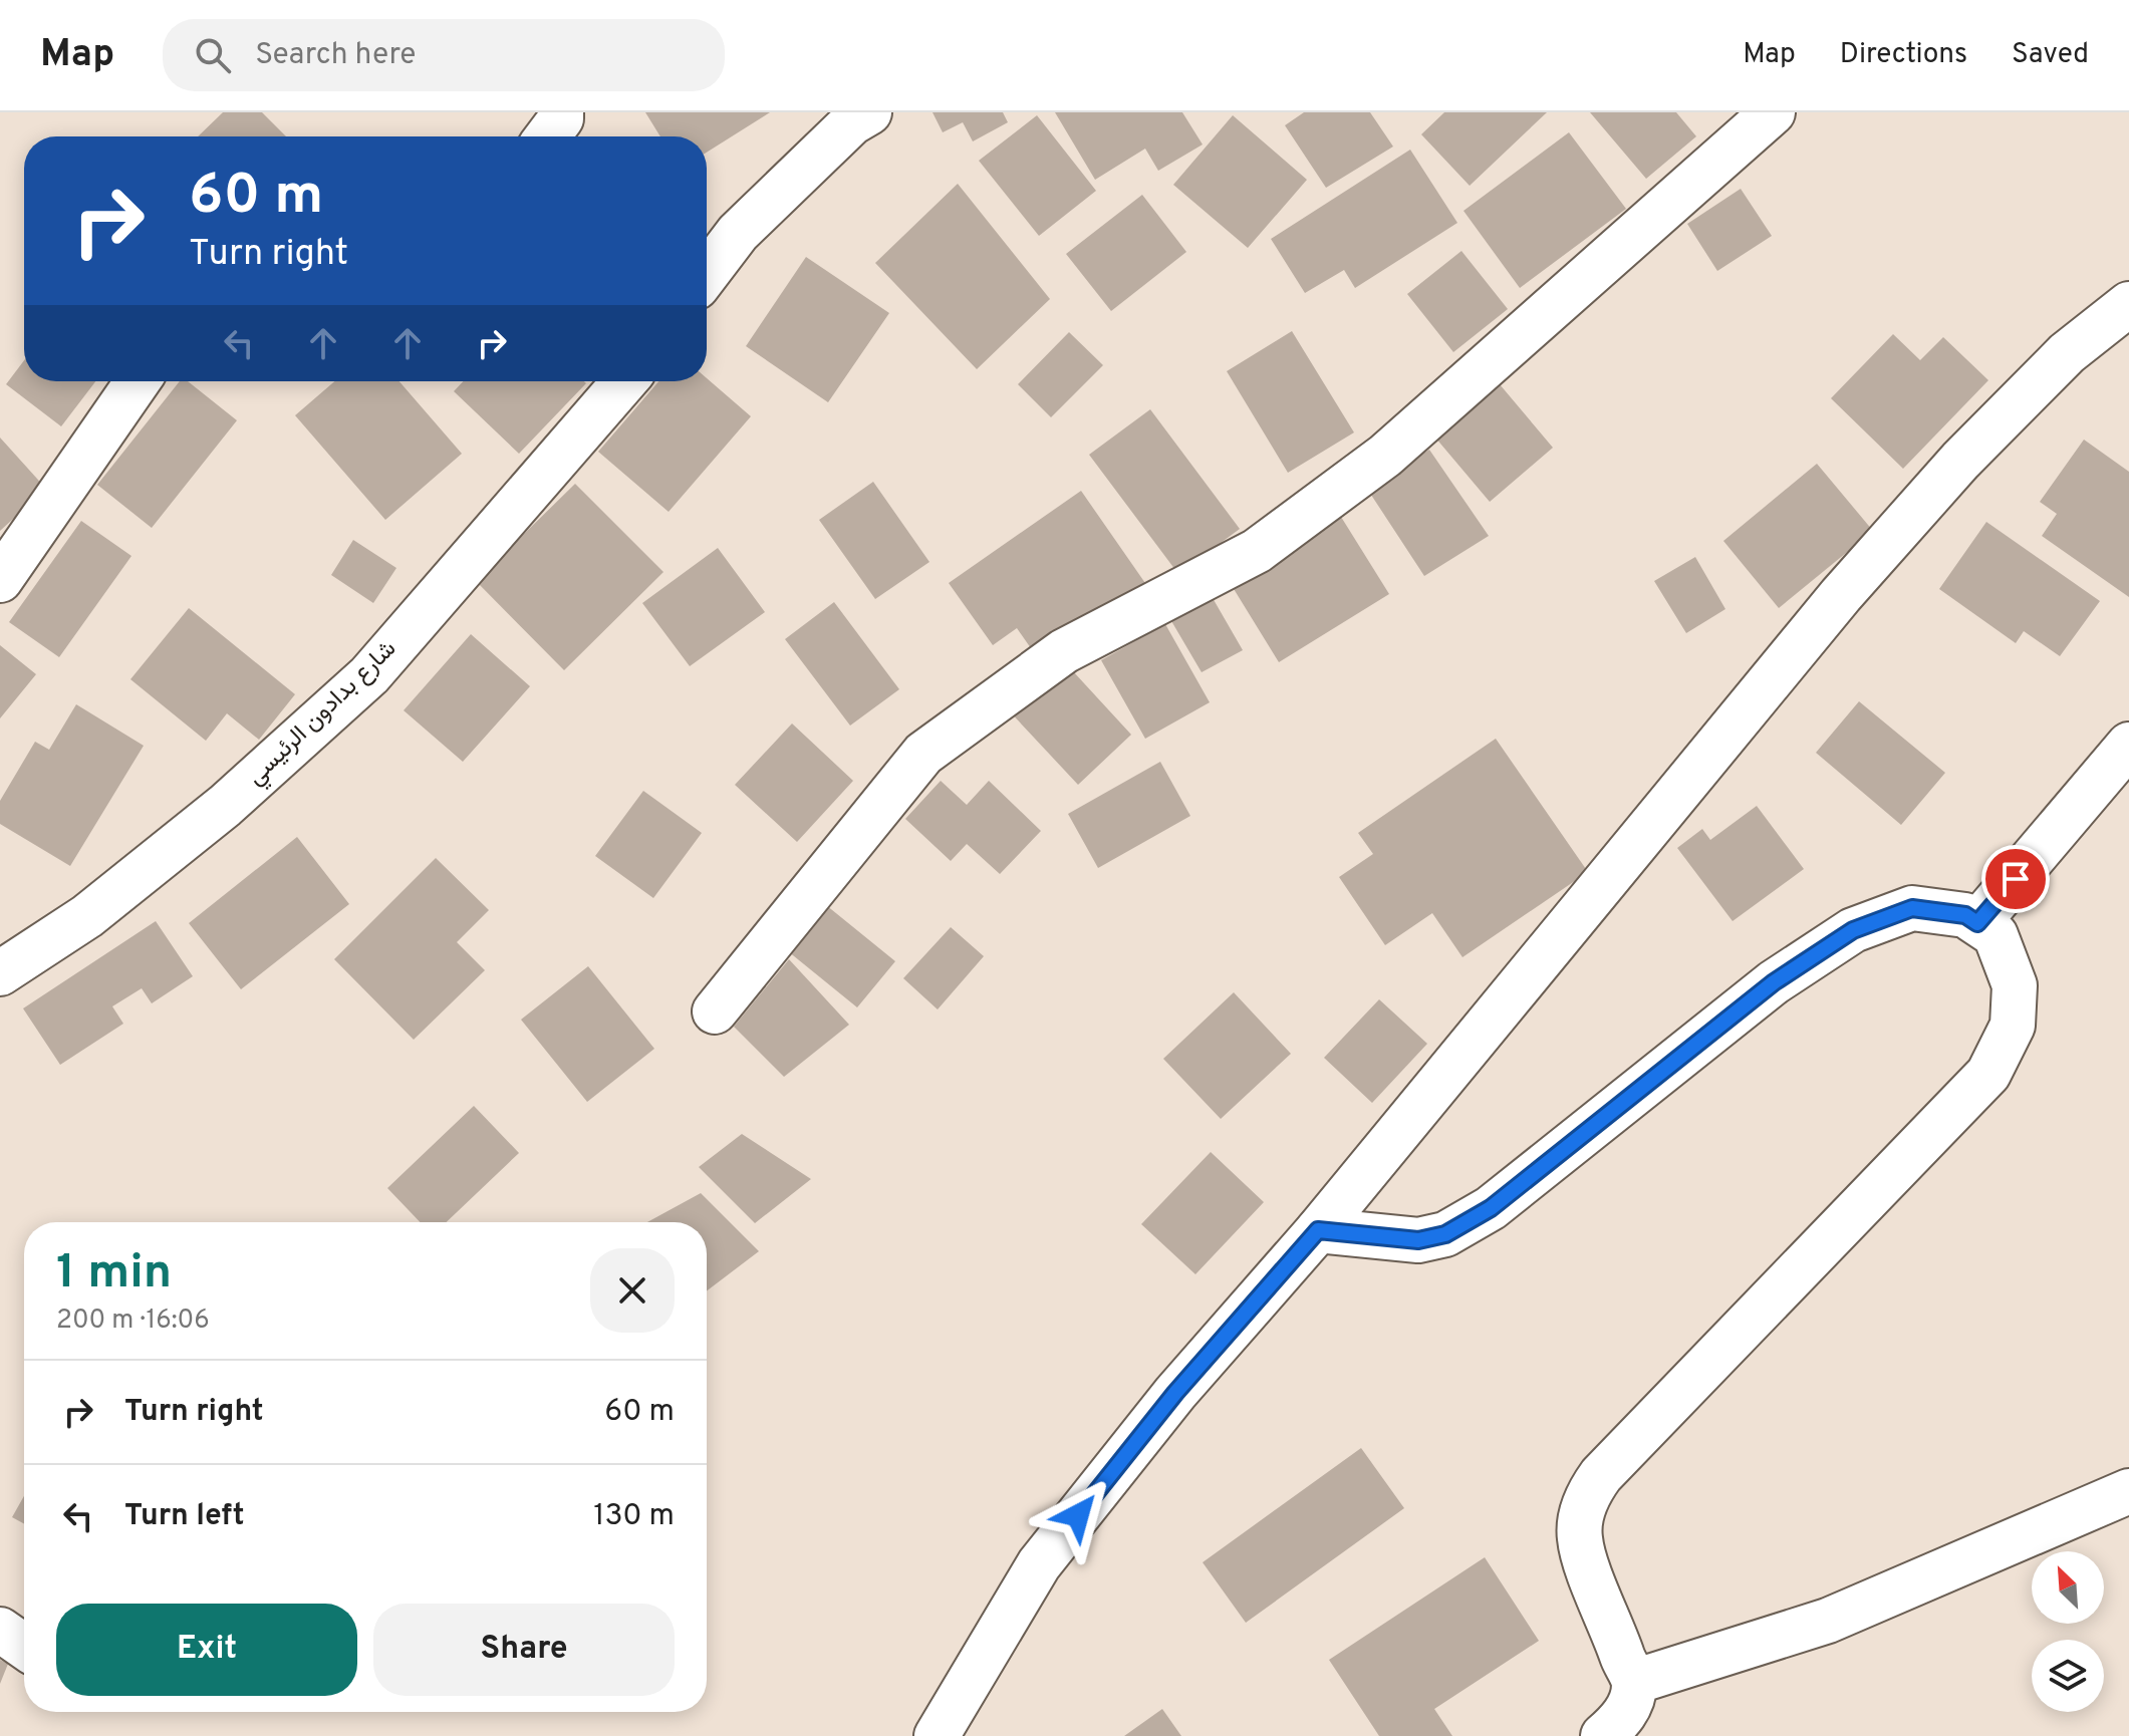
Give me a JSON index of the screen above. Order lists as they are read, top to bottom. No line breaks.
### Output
{"streets":{"street":["شارع بدادون الرئيسي"]},"north":"top left","page":{"header":"Map","search":"Search here","nav":["Map","Directions","Saved"],"turn":["60 m","Turn right"],"heading":["1 min","200 m · 16:06"],"list":[{"name":"Turn right","value":"60 m"},{"name":"Turn left","value":"130 m"}],"buttons":["Exit","Share"]}}
